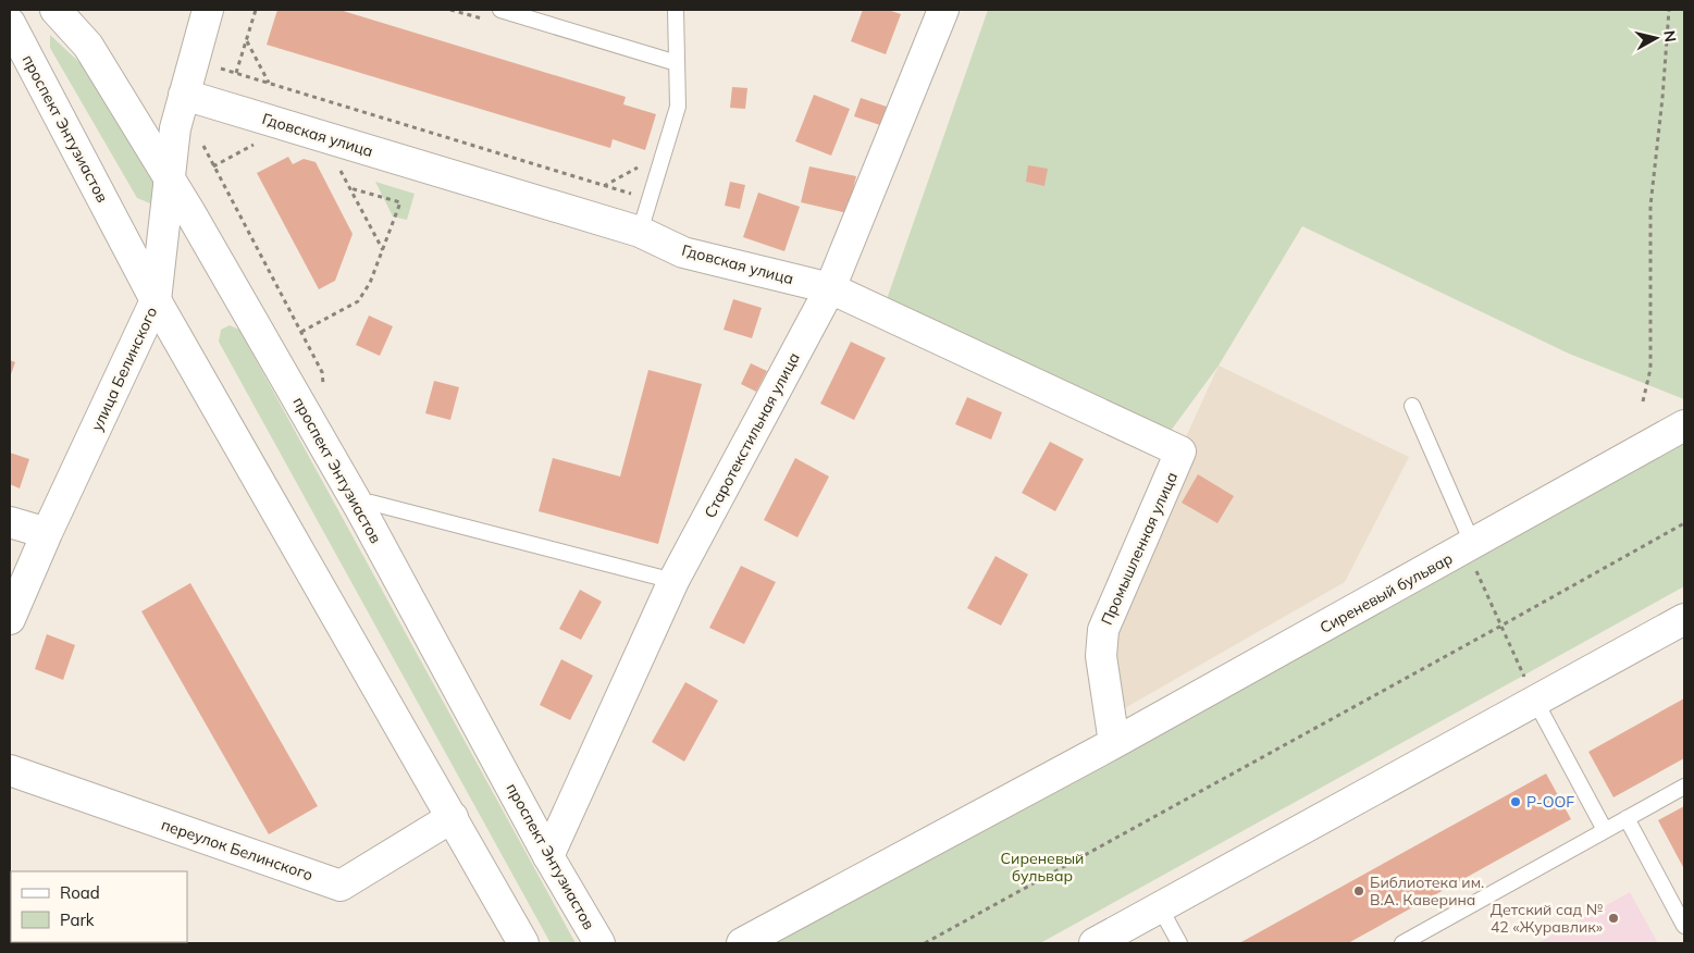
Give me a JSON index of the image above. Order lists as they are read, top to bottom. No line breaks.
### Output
{"streets":{"street":["проспект Энтузиастов","Гдовская улица","улица Белинского","Старотекстильная улица","Промышленная улица","Сиреневый бульвар","переулок Белинского"]},"crossings":[["проспект Энтузиастов","улица Белинского"],["проспект Энтузиастов","Старотекстильная улица"],["проспект Энтузиастов","переулок Белинского"],["Гдовская улица","улица Белинского"],["Гдовская улица","Старотекстильная улица"],["Гдовская улица","Промышленная улица"],["Промышленная улица","Сиреневый бульвар"]],"parks":["Сиреневый бульвар"],"places":["P-OOF","Библиотека им. В.А. Каверина","Детский сад № 42 «Журавлик»"],"legend":["Road","Park"],"north":"right"}
